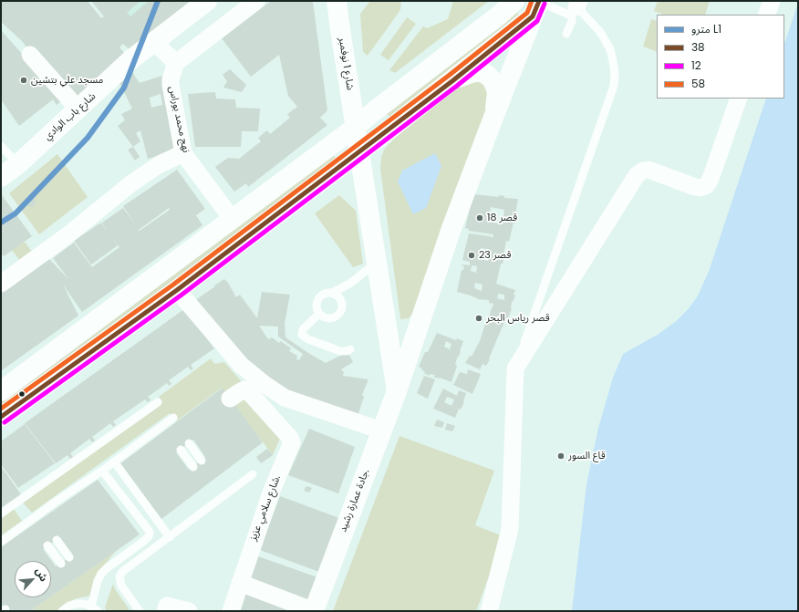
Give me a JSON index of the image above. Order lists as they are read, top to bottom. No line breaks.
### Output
{"streets":{"main road":["شارع 1 نوفمبر","شارع باب الوادي","جادة عمارة رشيد."],"street":["نهج محمد بوراس","شارع سلامي عزيز."]},"crossings":[["شارع 1 نوفمبر","جادة عمارة رشيد."]],"places":["مسجد علي بتشين","قصر 18","قصر 23","قصر رياس البحر","قاع السور"],"lines":["metro line L1","transit line 38","transit line 58","transit line 12"],"legend":["مترو L1","38","12","58"],"north":"top right"}
